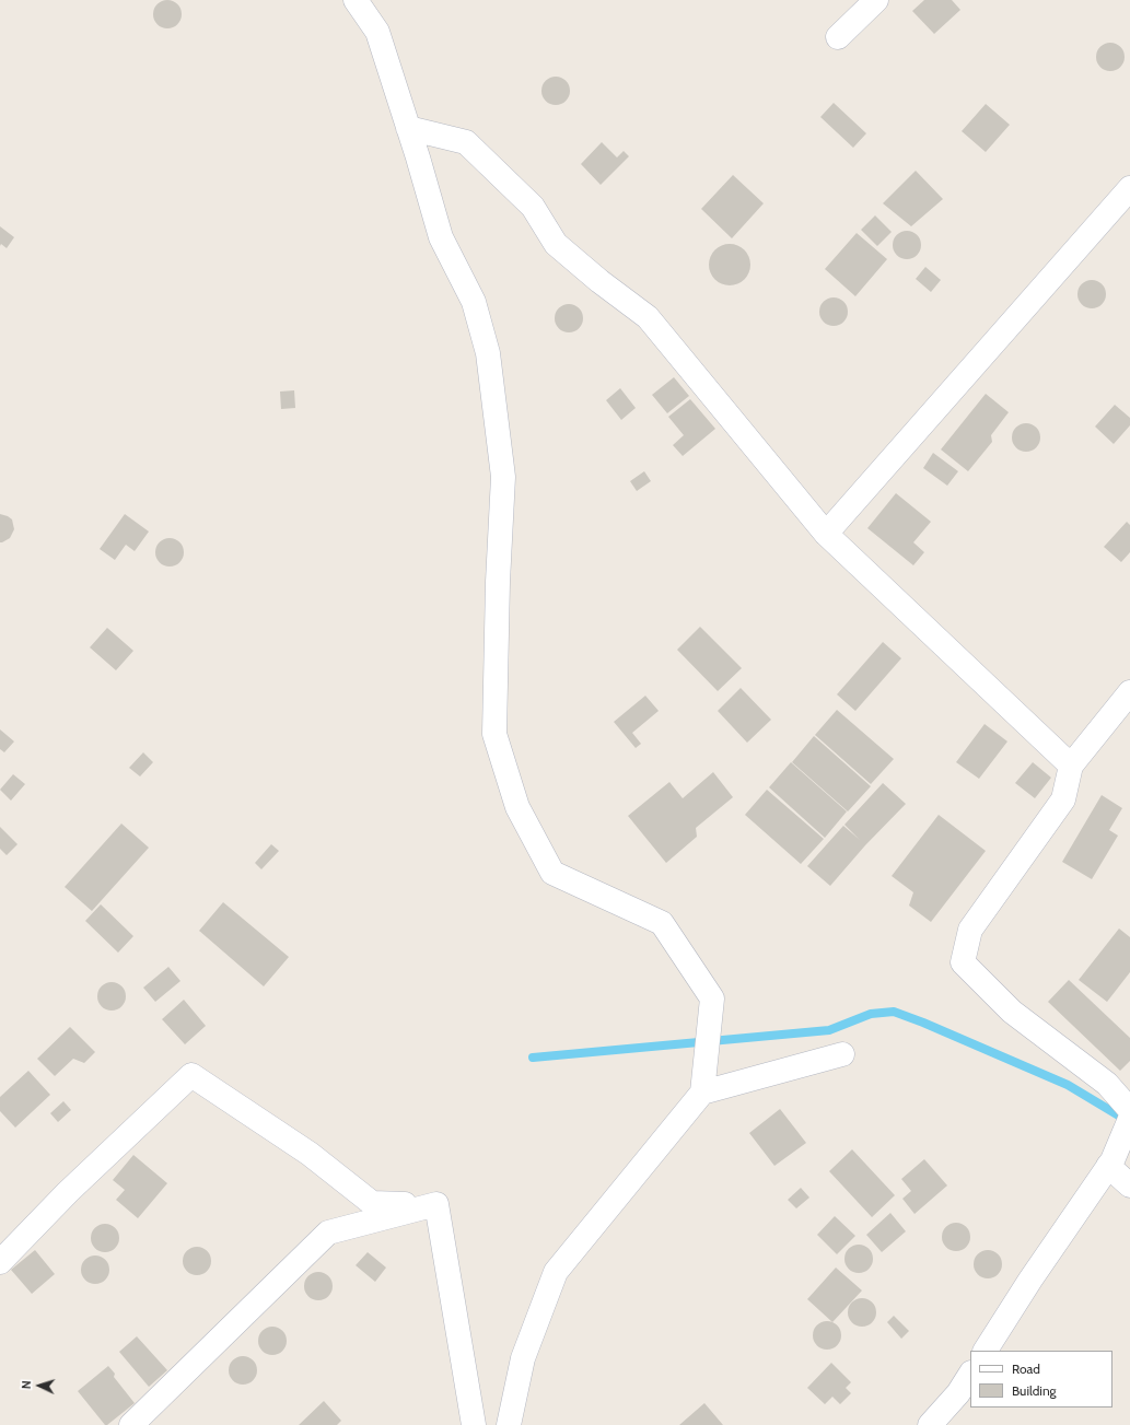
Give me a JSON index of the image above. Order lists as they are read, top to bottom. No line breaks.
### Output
{"legend":["Road","Building"],"north":"left"}
